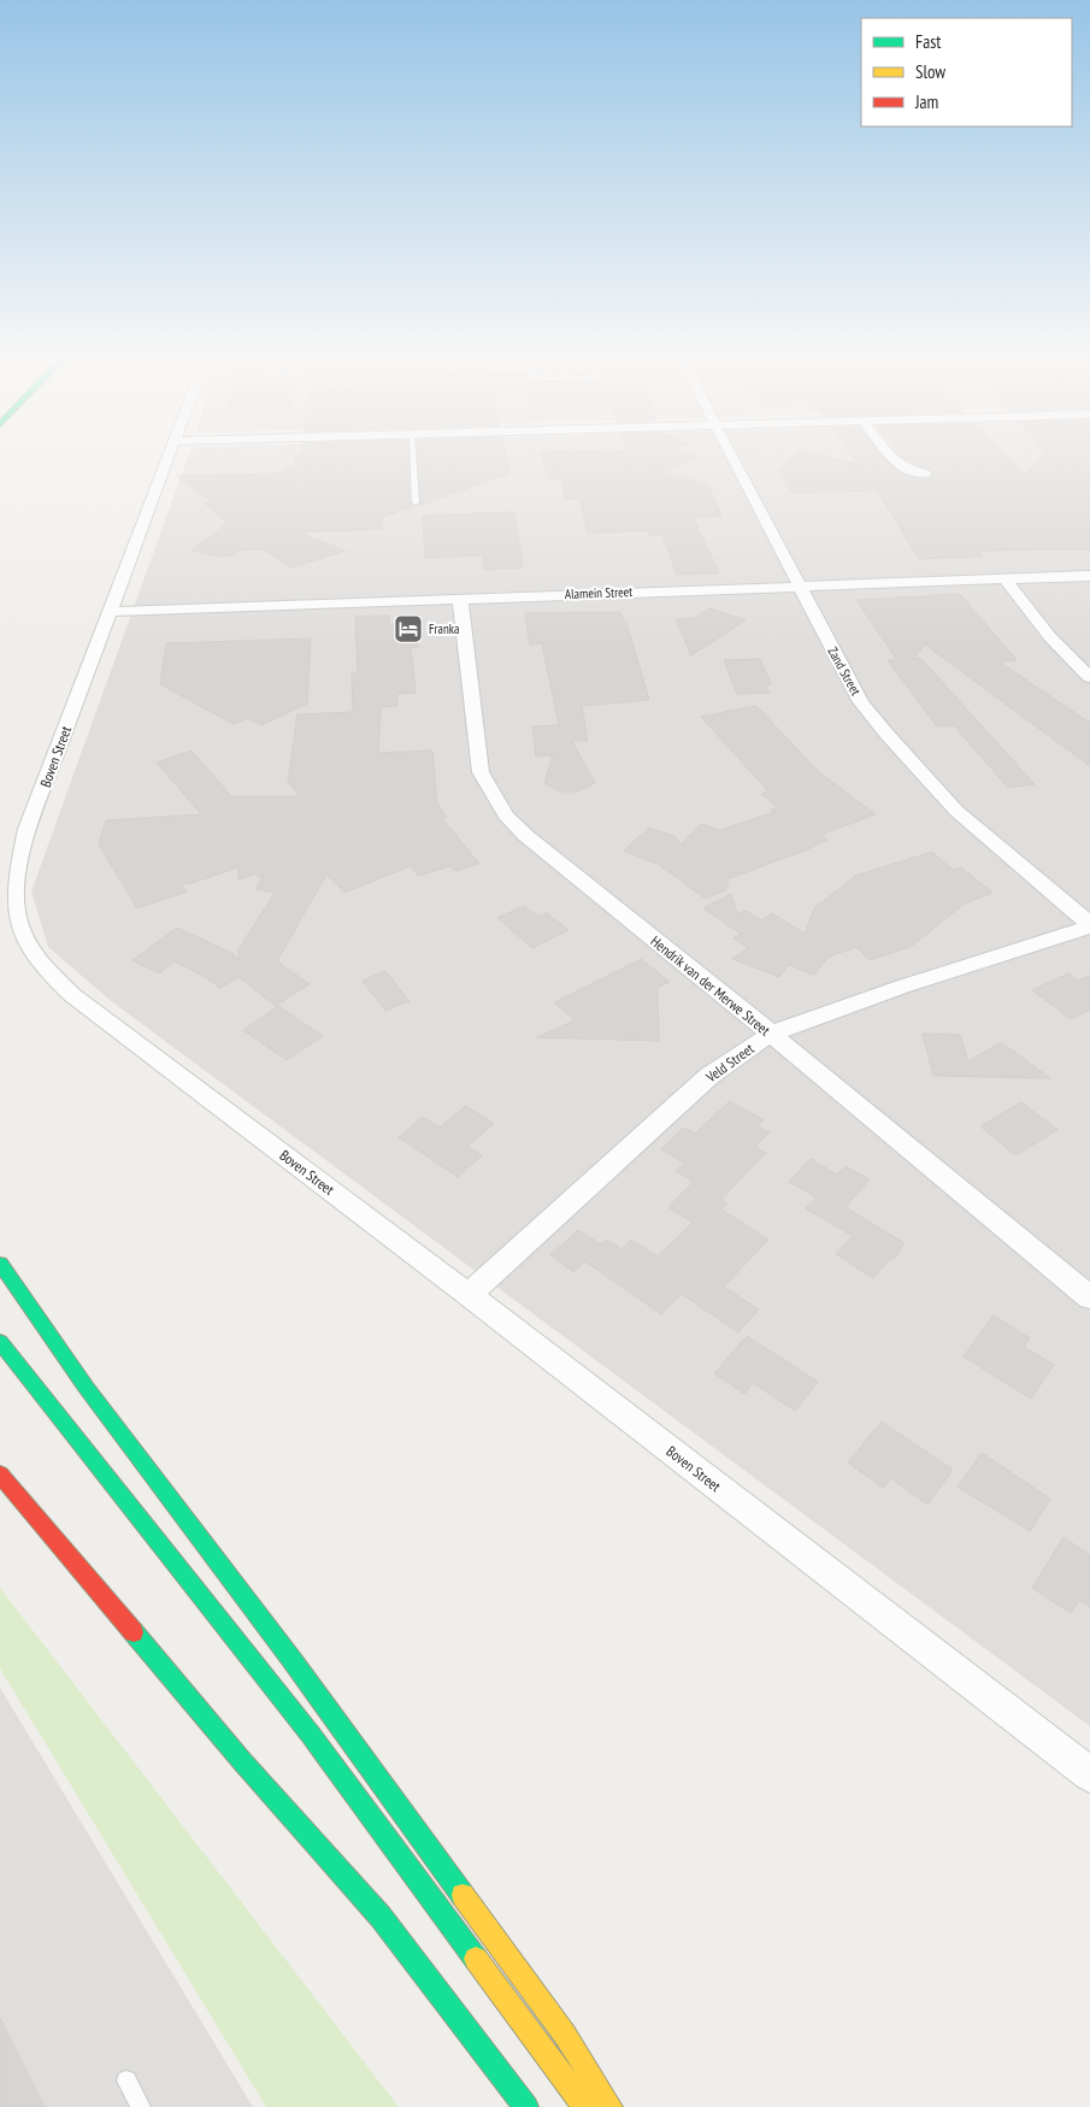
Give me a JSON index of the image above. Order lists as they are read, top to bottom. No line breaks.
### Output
{"streets":{"street":["Alamein Street","Zand Street","Boven Street","Hendrik van der Merwe Street","Veld Street"]},"crossings":[["Alamein Street","Zand Street"],["Alamein Street","Boven Street"],["Alamein Street","Hendrik van der Merwe Street"],["Zand Street","Veld Street"],["Boven Street","Veld Street"],["Hendrik van der Merwe Street","Veld Street"]],"places":{"hotel":["Franka"]},"legend":["Fast","Slow","Jam"]}
